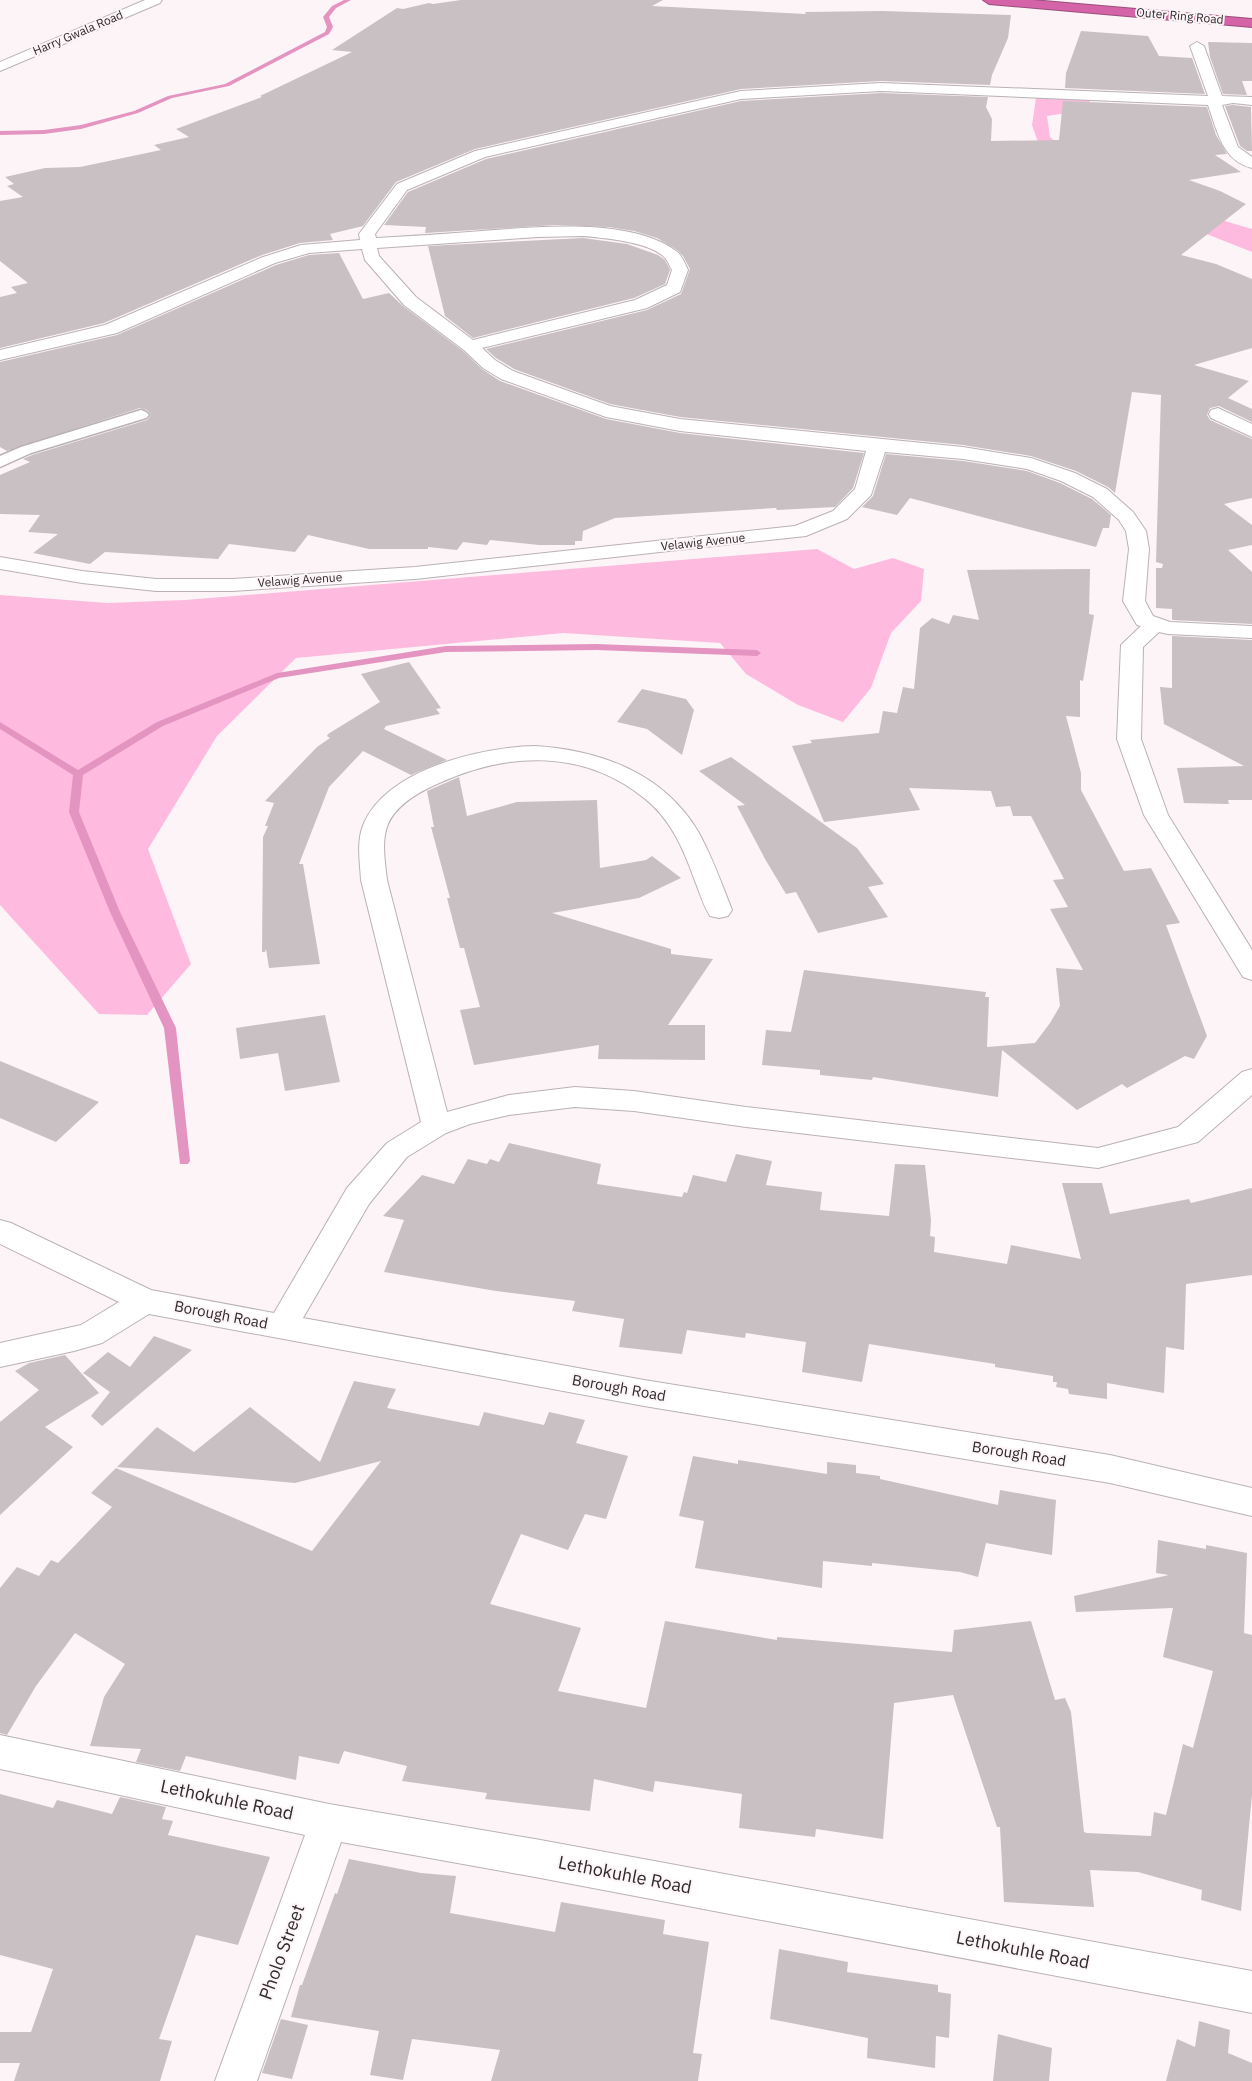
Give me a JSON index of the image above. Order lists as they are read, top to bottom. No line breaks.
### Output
{"streets":{"highway":["Outer Ring Road"],"street":["Harry Gwala Road","Velawig Avenue","Borough Road","Lethokuhle Road","Pholo Street"]},"crossings":[["Lethokuhle Road","Pholo Street"]]}
